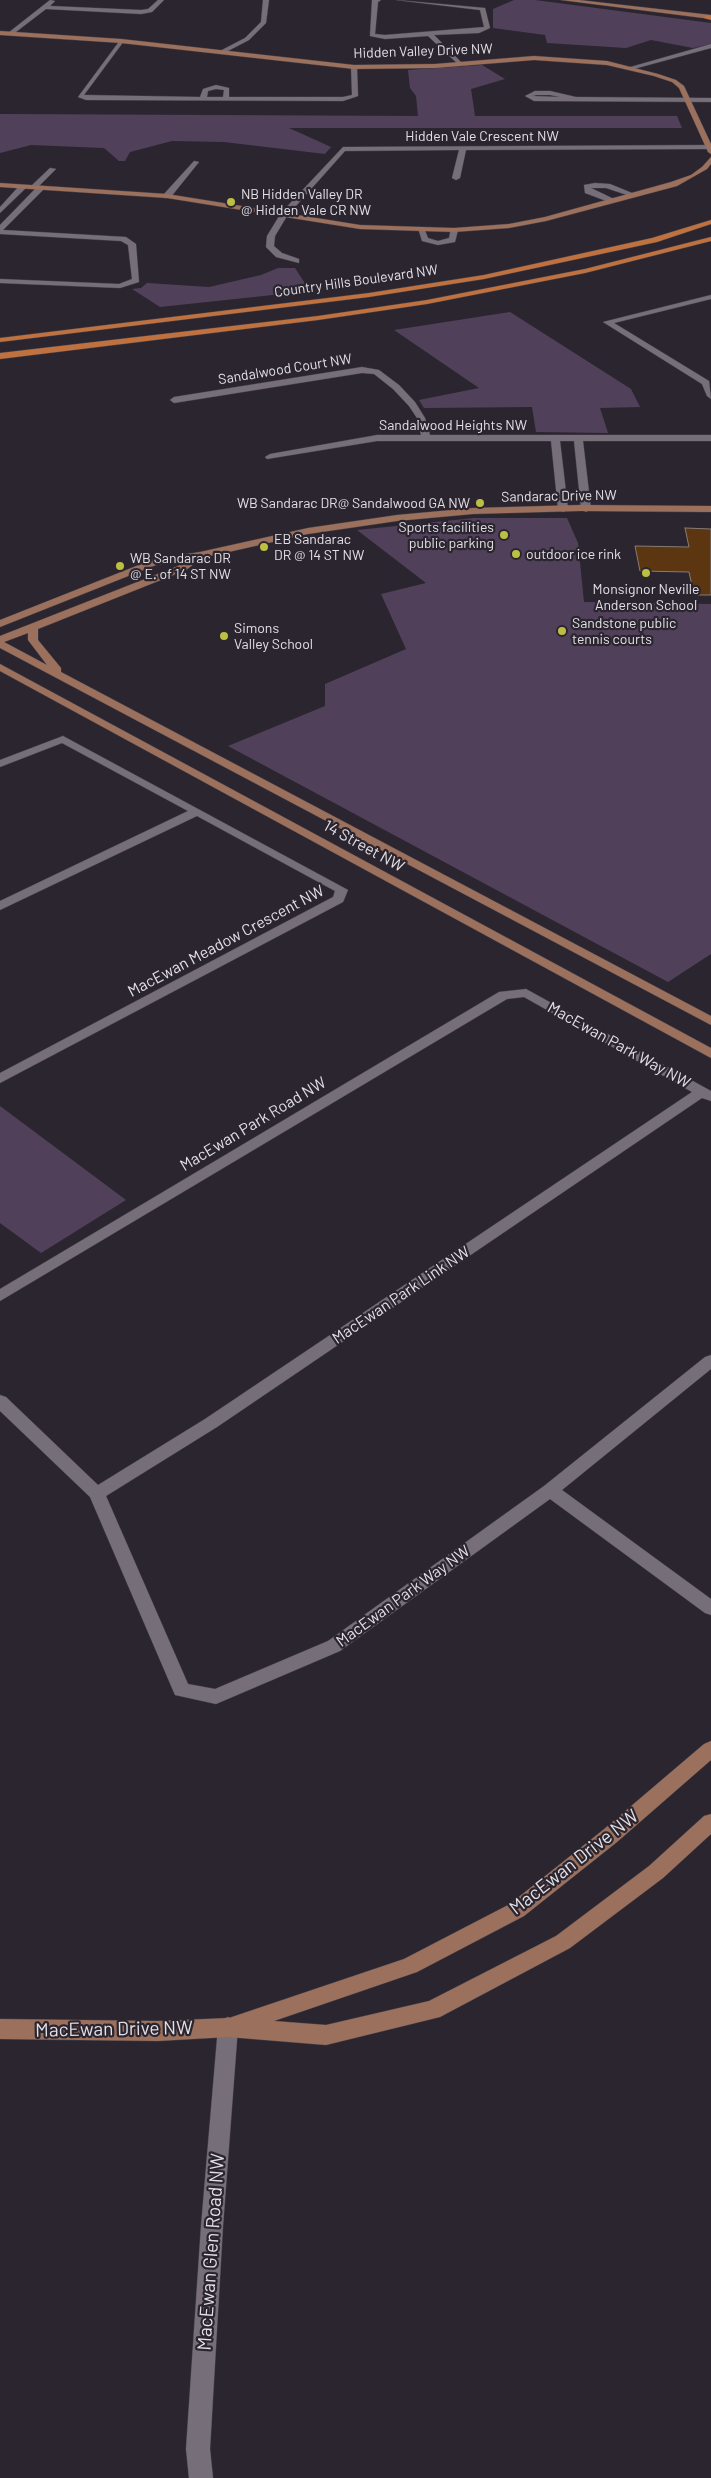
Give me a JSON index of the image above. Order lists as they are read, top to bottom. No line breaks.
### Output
{"streets":{"main road":["Country Hills Boulevard NW"],"street":["Hidden Valley Drive NW","Hidden Vale Crescent NW","Sandalwood Court NW","Sandalwood Heights NW","Sandarac Drive NW","14 Street NW","MacEwan Meadow Crescent NW","MacEwan Park Way NW","MacEwan Park Road NW","MacEwan Park Link NW","MacEwan Drive NW","MacEwan Glen Road NW"]},"crossings":[["Hidden Valley Drive NW","Hidden Vale Crescent NW"],["Sandalwood Court NW","Sandalwood Heights NW"],["Sandarac Drive NW","14 Street NW"],["MacEwan Park Way NW","MacEwan Park Road NW"],["MacEwan Park Way NW","MacEwan Park Link NW"],["MacEwan Drive NW","MacEwan Glen Road NW"]],"places":["NB Hidden Valley DR @ Hidden Vale CR NW","WB Sandarac DR@ Sandalwood GA NW","Sports facilities public parking","EB Sandarac DR @ 14 ST NW","outdoor ice rink","WB Sandarac DR @ E. of 14 ST NW","Monsignor Neville Anderson School","Sandstone public tennis courts","Simons Valley School"]}
